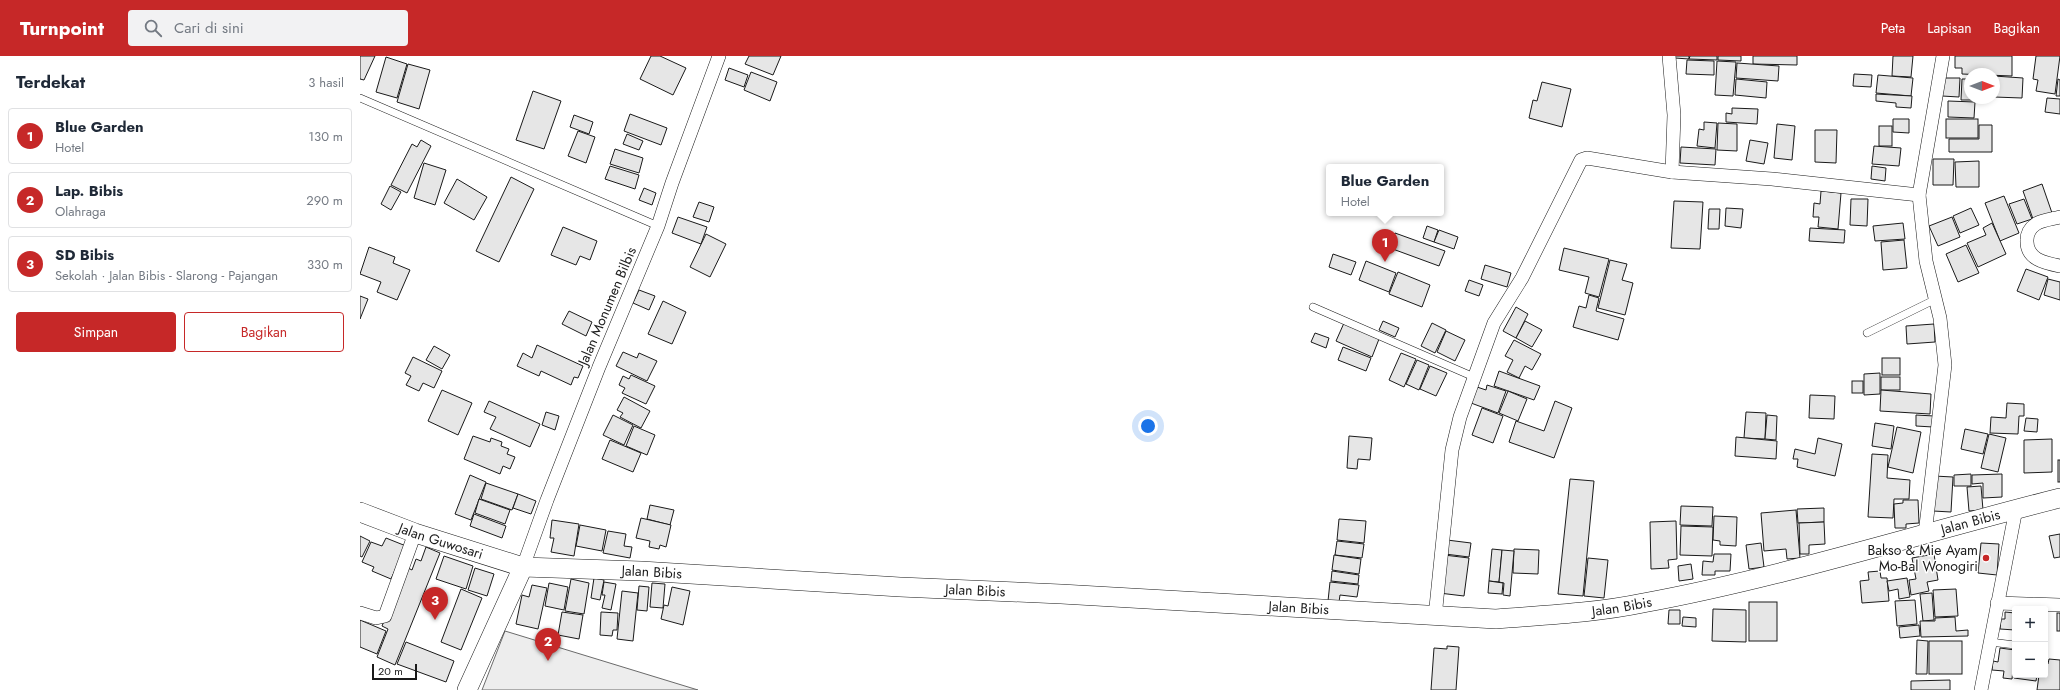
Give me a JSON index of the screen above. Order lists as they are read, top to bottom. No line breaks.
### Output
{"streets":{"main road":["Jalan Bibis","Jalan Guwosari"],"street":["Jalan Monumen Bilbis"]},"crossings":[["Jalan Monumen Bilbis","Jalan Bibis"],["Jalan Monumen Bilbis","Jalan Guwosari"],["Jalan Bibis","Jalan Guwosari"]],"places":["Bakso & Mie Ayam Mo-Bal Wonogiri"],"scale_bar":"20 m","north":"right","page":{"header":"Turnpoint","search":"Cari di sini","nav":["Peta","Lapisan","Bagikan"],"heading":["Terdekat","3 hasil"],"list":[{"mark":"1","name":"Blue Garden","note":"Hotel","value":"130 m"},{"mark":"2","name":"Lap. Bibis","note":"Olahraga","value":"290 m"},{"mark":"3","name":"SD Bibis","note":"Sekolah · Jalan Bibis - Slarong - Pajangan","value":"330 m"}],"popup":["Blue Garden","Hotel"],"pins":["1","3","2"],"buttons":["Simpan","Bagikan"],"map_buttons":["+","−"],"scale":"20 m"}}
